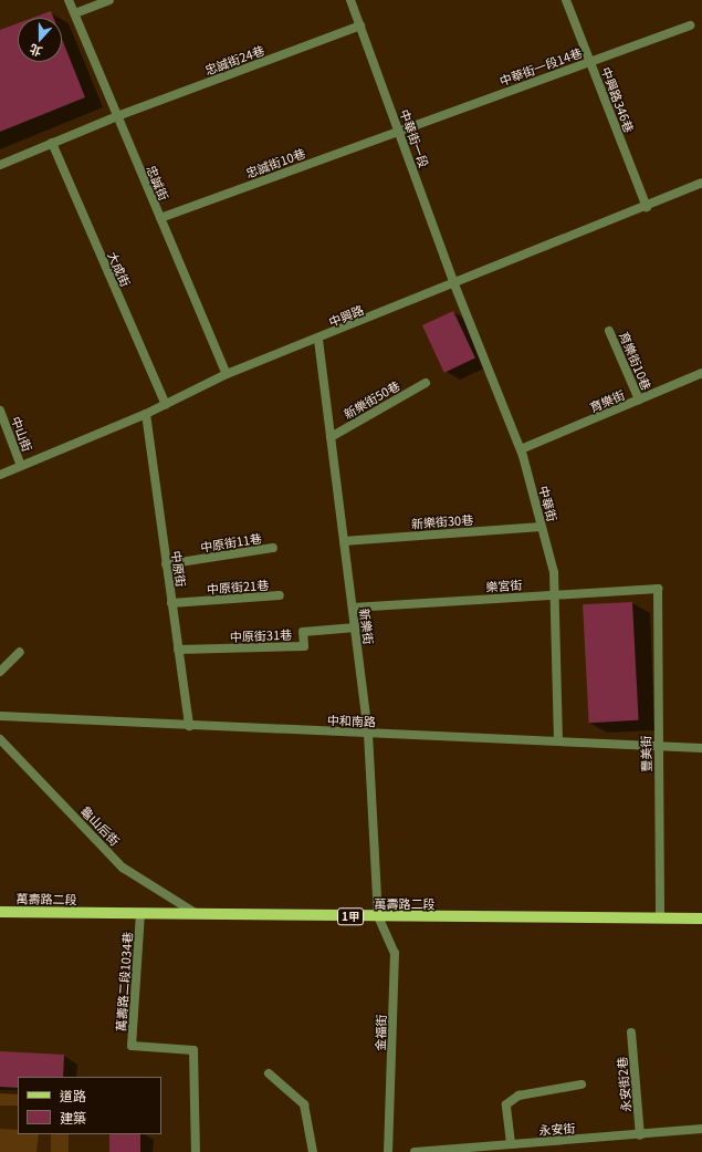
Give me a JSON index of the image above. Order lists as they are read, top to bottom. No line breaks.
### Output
{"streets":{"main road":["萬壽路二段","1甲"],"street":["忠誠街24巷","中華街一段14巷","中興路346巷","中華街一段","忠誠街10巷","忠誠街","大成街","中興路","育樂街10巷","新樂街50巷","育樂街","中山街","中華街","新樂街30巷","中原街11巷","中原街","樂宮街","中原街21巷","新樂街","中原街31巷","中和南路","豐美街","龜山后街","萬壽路二段1034巷","金福街","永安街2巷","永安街"]},"crossings":[["忠誠街24巷","中華街一段"],["忠誠街24巷","忠誠街"],["忠誠街24巷","大成街"],["中華街一段14巷","中興路346巷"],["中華街一段14巷","中華街一段"],["中華街一段14巷","忠誠街10巷"],["中興路346巷","中興路"],["中華街一段","忠誠街10巷"],["中華街一段","中興路"],["中華街一段","中華街"],["忠誠街10巷","忠誠街"],["忠誠街","中興路"],["大成街","中興路"],["中興路","中山街"],["中興路","中華街"],["中興路","中原街"],["中興路","新樂街"],["育樂街10巷","育樂街"],["新樂街50巷","新樂街"],["育樂街","中華街"],["中華街","新樂街30巷"],["中華街","樂宮街"],["中華街","中和南路"],["新樂街30巷","新樂街"],["中原街11巷","中原街"],["中原街","中原街21巷"],["中原街","中原街31巷"],["中原街","中和南路"],["樂宮街","新樂街"],["樂宮街","豐美街"],["新樂街","中原街31巷"],["新樂街","中和南路"],["新樂街","萬壽路二段"],["新樂街","金福街"],["中和南路","豐美街"],["豐美街","萬壽路二段"],["龜山后街","萬壽路二段"],["萬壽路二段","萬壽路二段1034巷"],["萬壽路二段","金福街"],["永安街2巷","永安街"]],"legend":["道路","建築"],"north":"bottom"}
